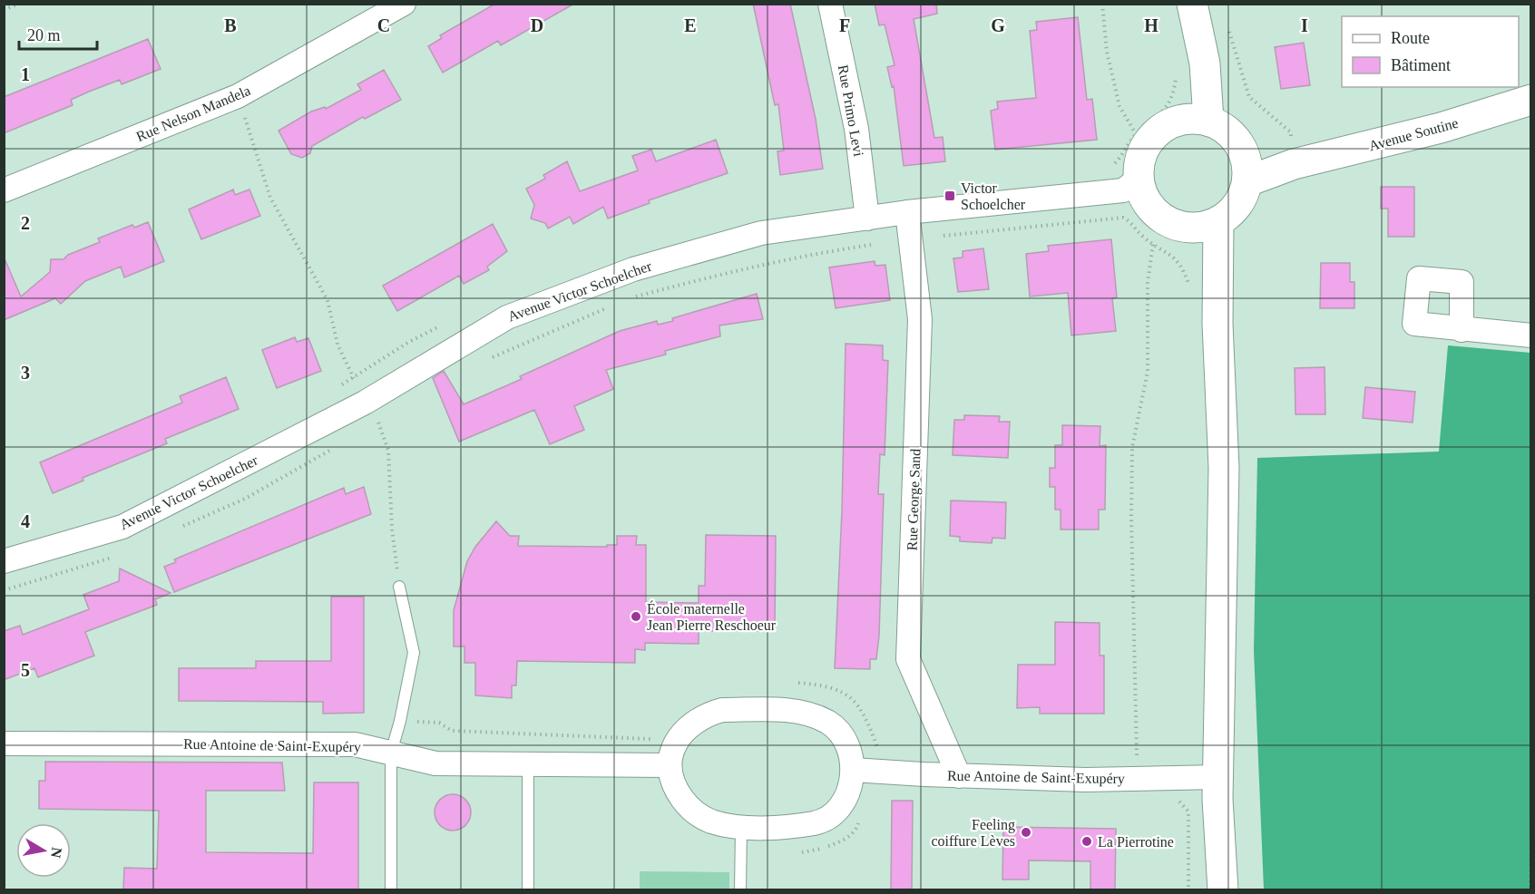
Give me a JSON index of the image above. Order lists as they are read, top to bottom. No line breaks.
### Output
{"streets":{"street":["Rue Primo Levi","Rue Nelson Mandela","Avenue Soutine","Avenue Victor Schoelcher","Rue George Sand","Rue Antoine de Saint-Exupéry"]},"crossings":[["Rue Primo Levi","Avenue Victor Schoelcher"],["Avenue Soutine","Avenue Victor Schoelcher"],["Avenue Victor Schoelcher","Rue George Sand"],["Rue George Sand","Rue Antoine de Saint-Exupéry"]],"places":{"transit":["Victor Schoelcher"],"other":["École maternelle Jean Pierre Reschoeur","Feeling coiffure Lèves","La Pierrotine"]},"legend":["Route","Bâtiment"],"scale_bar":"20 m","north":"right","grid":{"columns":["B","C","D","E","F","G","H","I"],"rows":["1","2","3","4","5"]}}
